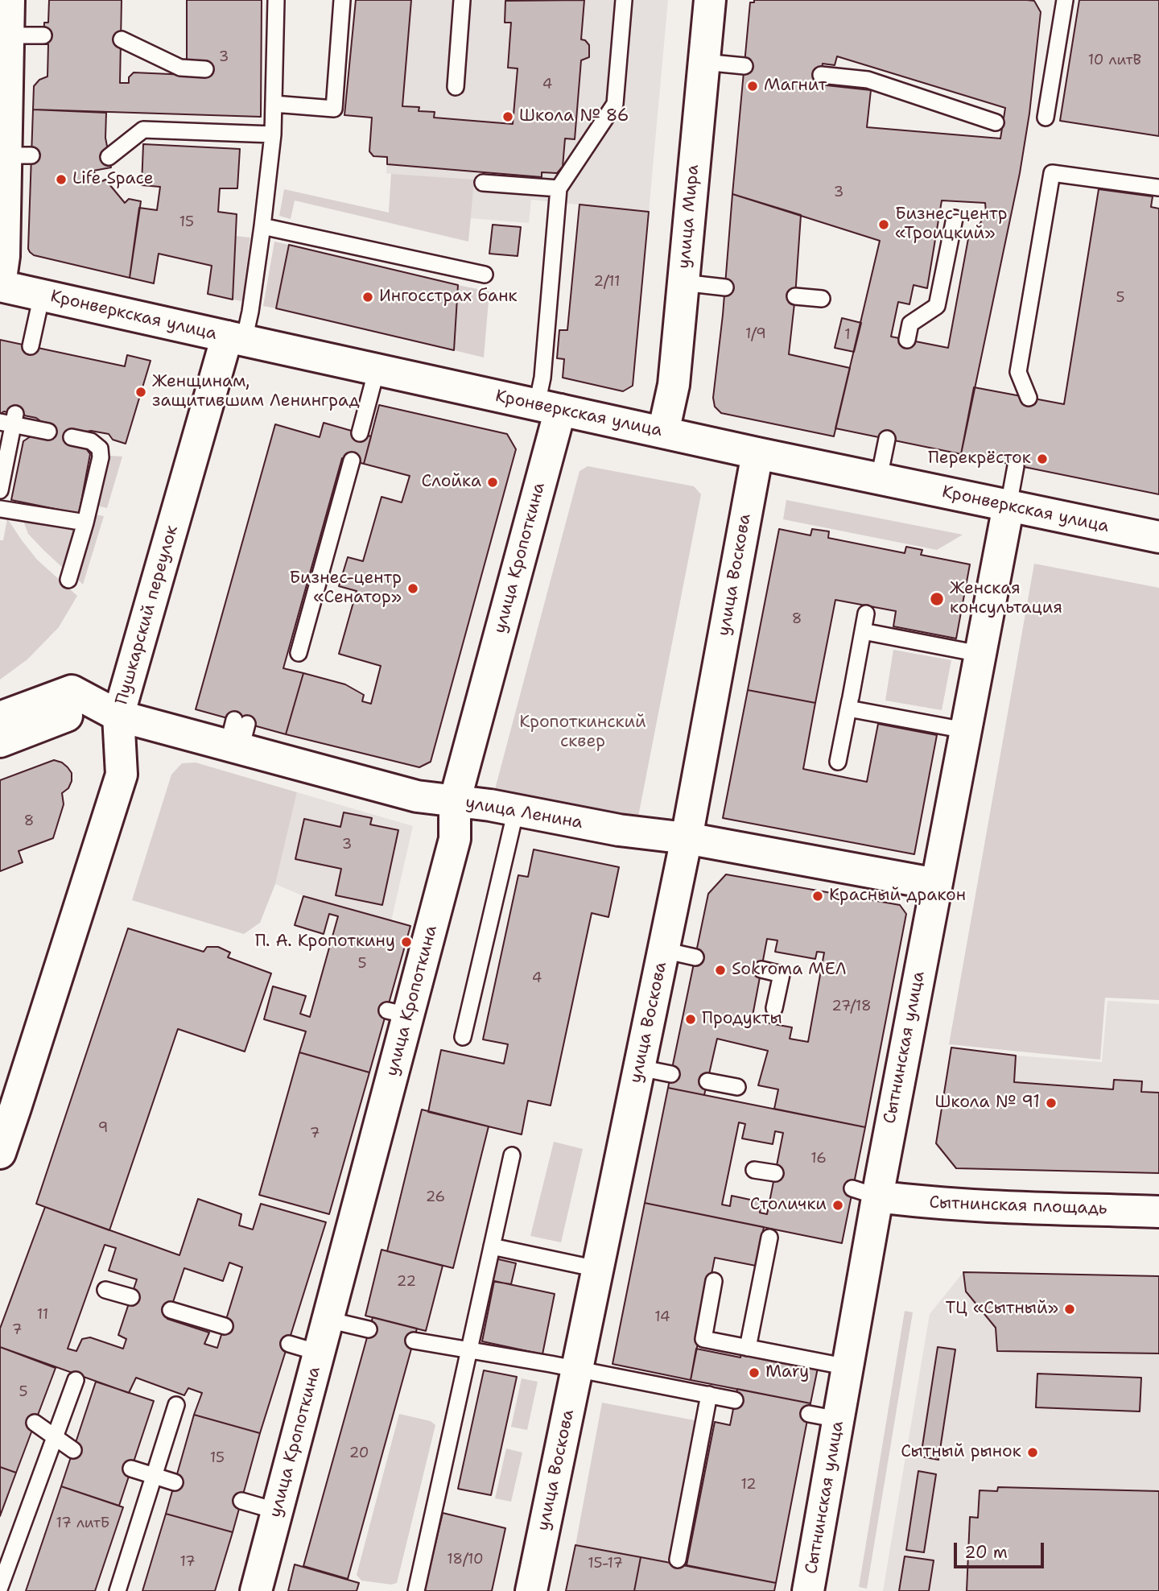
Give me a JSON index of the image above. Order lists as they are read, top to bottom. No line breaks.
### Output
{"streets":{"street":["улица Мира","Кронверкская улица","улица Кропоткина","улица Воскова","Пушкарский переулок","улица Ленина","Сытнинская улица","Сытнинская площадь"]},"crossings":[["улица Мира","Кронверкская улица"],["Кронверкская улица","улица Кропоткина"],["Кронверкская улица","улица Воскова"],["Кронверкская улица","Пушкарский переулок"],["Кронверкская улица","Сытнинская улица"],["улица Кропоткина","улица Ленина"],["улица Воскова","улица Ленина"],["Пушкарский переулок","улица Ленина"],["улица Ленина","Сытнинская улица"],["Сытнинская улица","Сытнинская площадь"]],"parks":["Кропоткинский сквер"],"places":["Магнит","Школа № 86","Life Space","Бизнес-центр «Троицкий»","Ингосстрах банк","Женщинам, защитившим Ленинград","Перекрёсток","Слойка","Бизнес-центр «Сенатор»","Женская консультация","Красный дракон","П. А. Кропоткину","Sokroma МЕЛ","Продукты","Школа № 91","Столички","ТЦ «Сытный»","Mary","Сытный рынок"],"house_numbers":["3","10 литВ","4","3","15","2/11","5","1/9","1","8","8","3","5","4","27/18","9","7","16","26","22","11","14","7","5","20","15","12","17 литБ","18/10","17","15-17"],"scale_bar":"20 m"}
